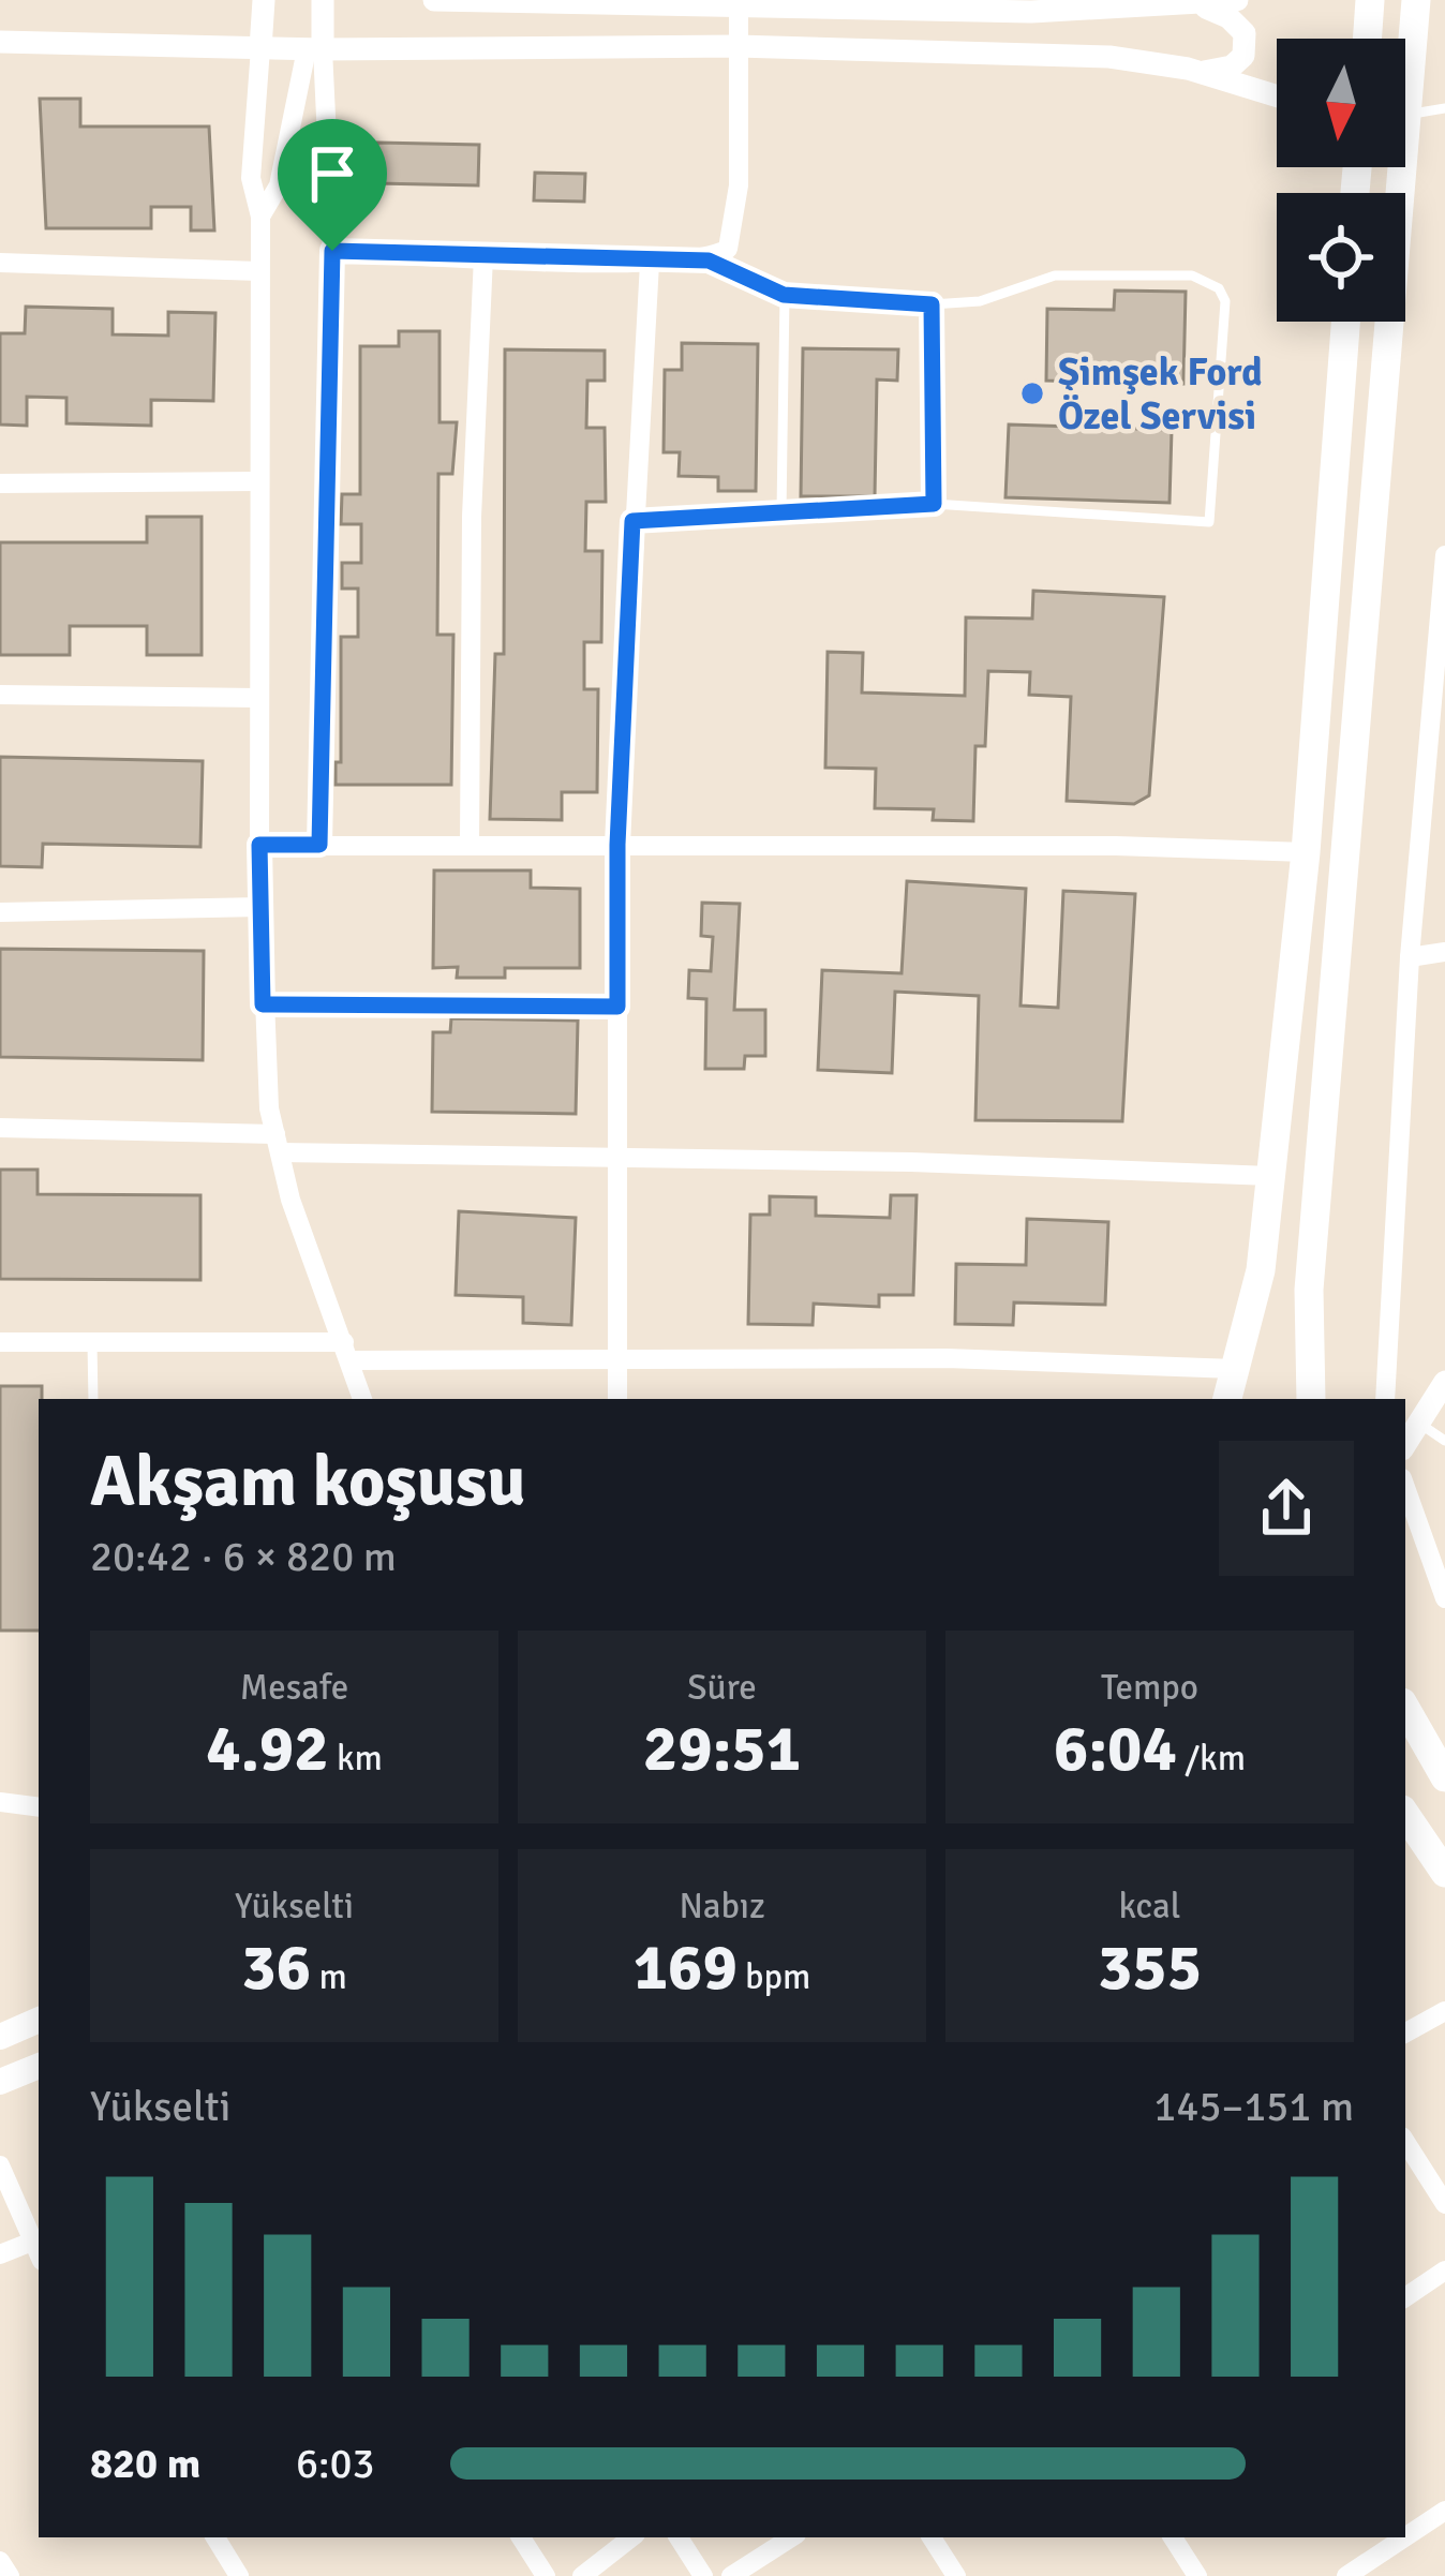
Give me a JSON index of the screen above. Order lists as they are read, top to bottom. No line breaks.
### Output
{"places":["Şimşek Ford Özel Servisi"],"north":"bottom","page":{"heading":["Akşam koşusu","20:42 · 6 × 820 m"],"stats":[["Mesafe","4.92 km"],["Süre","29:51"],["Tempo","6:04 /km"],["Yükselti","36 m"],["Nabız","169 bpm"],["kcal","355"]],"chart":["Yükselti","145–151 m"],"list":[{"name":"820 m","note":"6:03"}]}}
